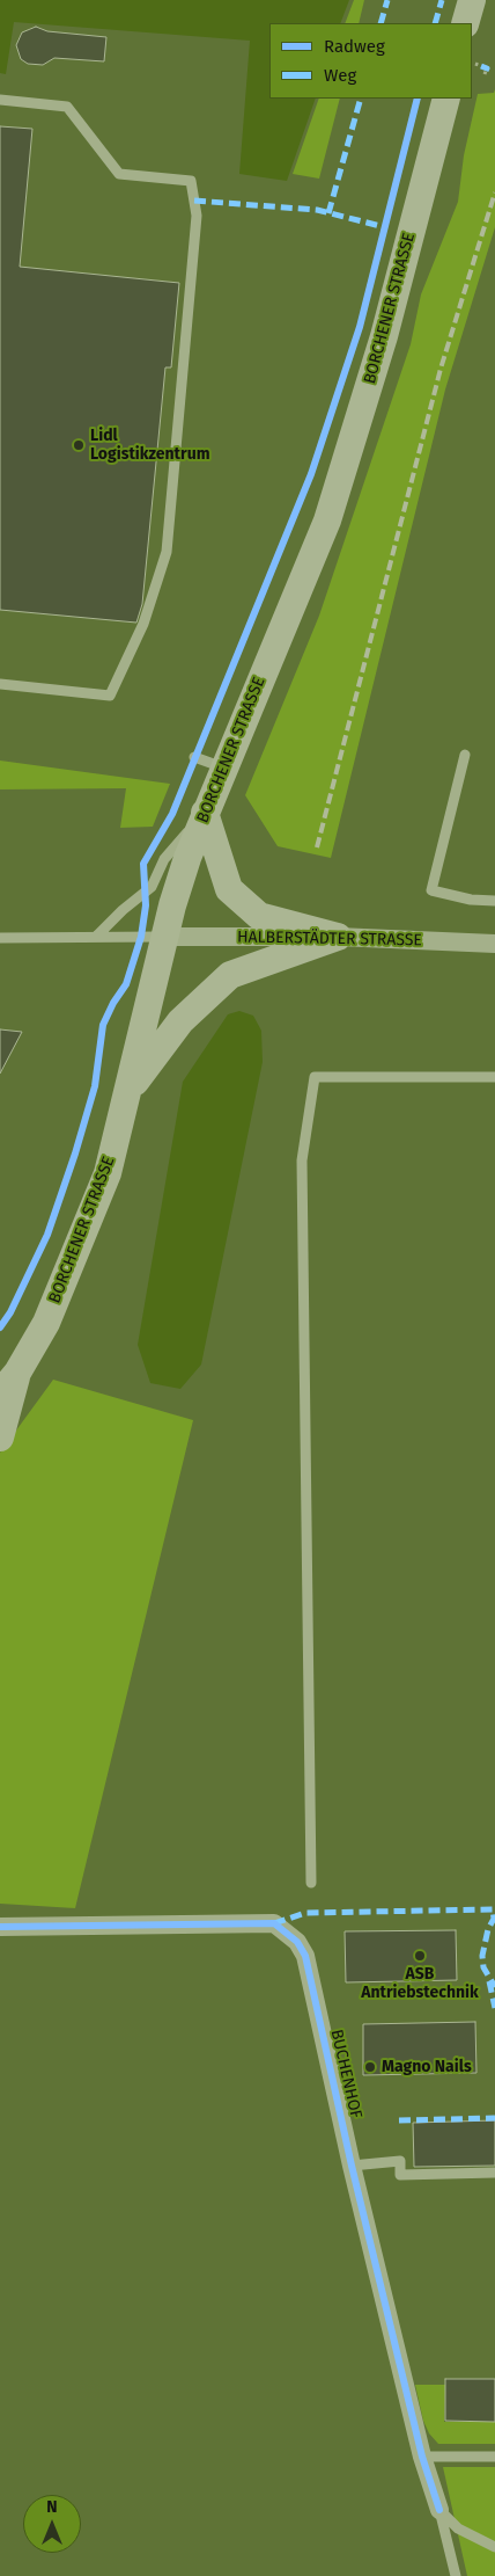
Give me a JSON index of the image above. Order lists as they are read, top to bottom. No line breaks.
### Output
{"streets":{"main road":["BORCHENER STRASSE"],"street":["HALBERSTÄDTER STRASSE","BUCHENHOF"]},"crossings":[["BORCHENER STRASSE","HALBERSTÄDTER STRASSE"]],"places":["Lidl Logistikzentrum","ASB Antriebstechnik","Magno Nails"],"legend":["Radweg","Weg"],"north":"top"}
